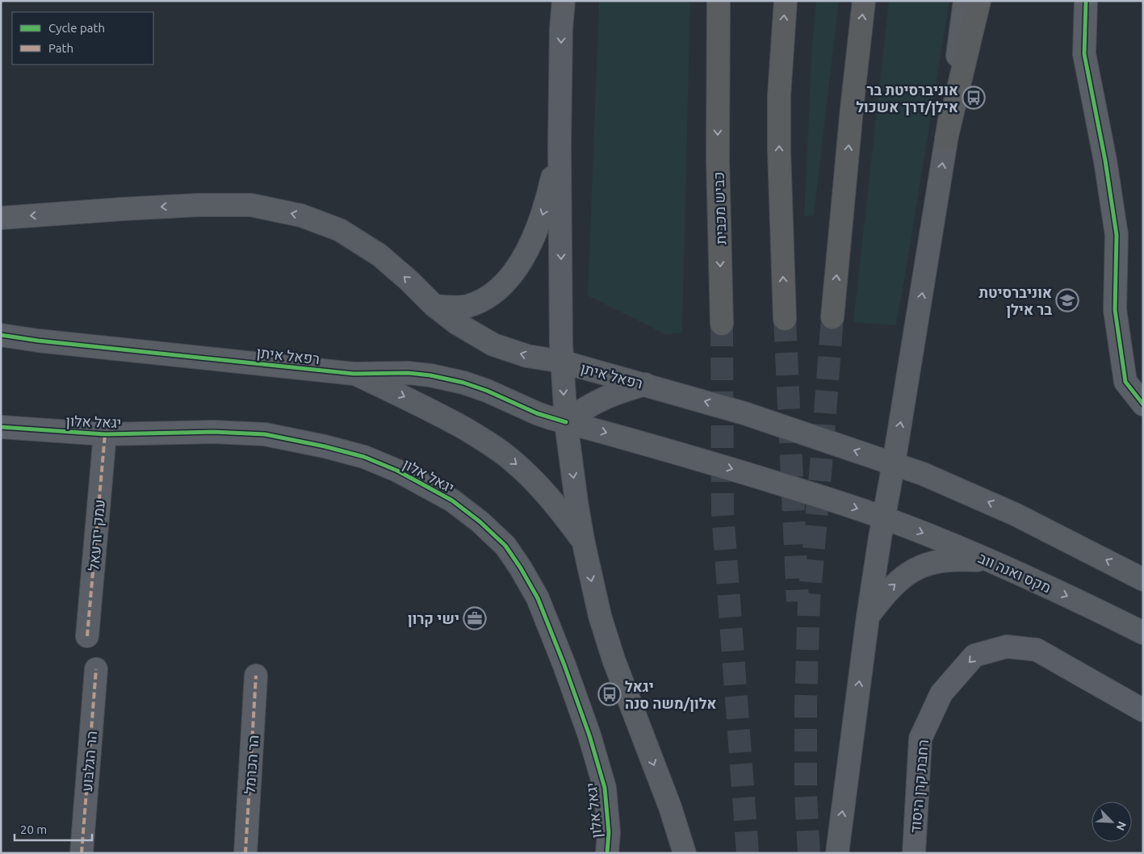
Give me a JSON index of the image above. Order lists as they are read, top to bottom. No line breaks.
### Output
{"streets":{"highway":["כביש מכבית"],"main road":["רפאל איתן","מקס ואנה ווב"],"street":["יגאל אלון","עמק יזרעאל","הר הגלבוע","הר הכרמל","רחבת קרן היסוד"]},"crossings":[["רפאל איתן","מקס ואנה ווב"],["יגאל אלון","עמק יזרעאל"]],"places":{"bus stop":["אוניברסיטת בר אילן/דרך אשכול","יגאל אלון/משה סנה"],"school or university":["אוניברסיטת בר אילן"],"office":["ישי קרון"]},"legend":["Cycle path","Path"],"scale_bar":"20 m","north":"bottom right"}
